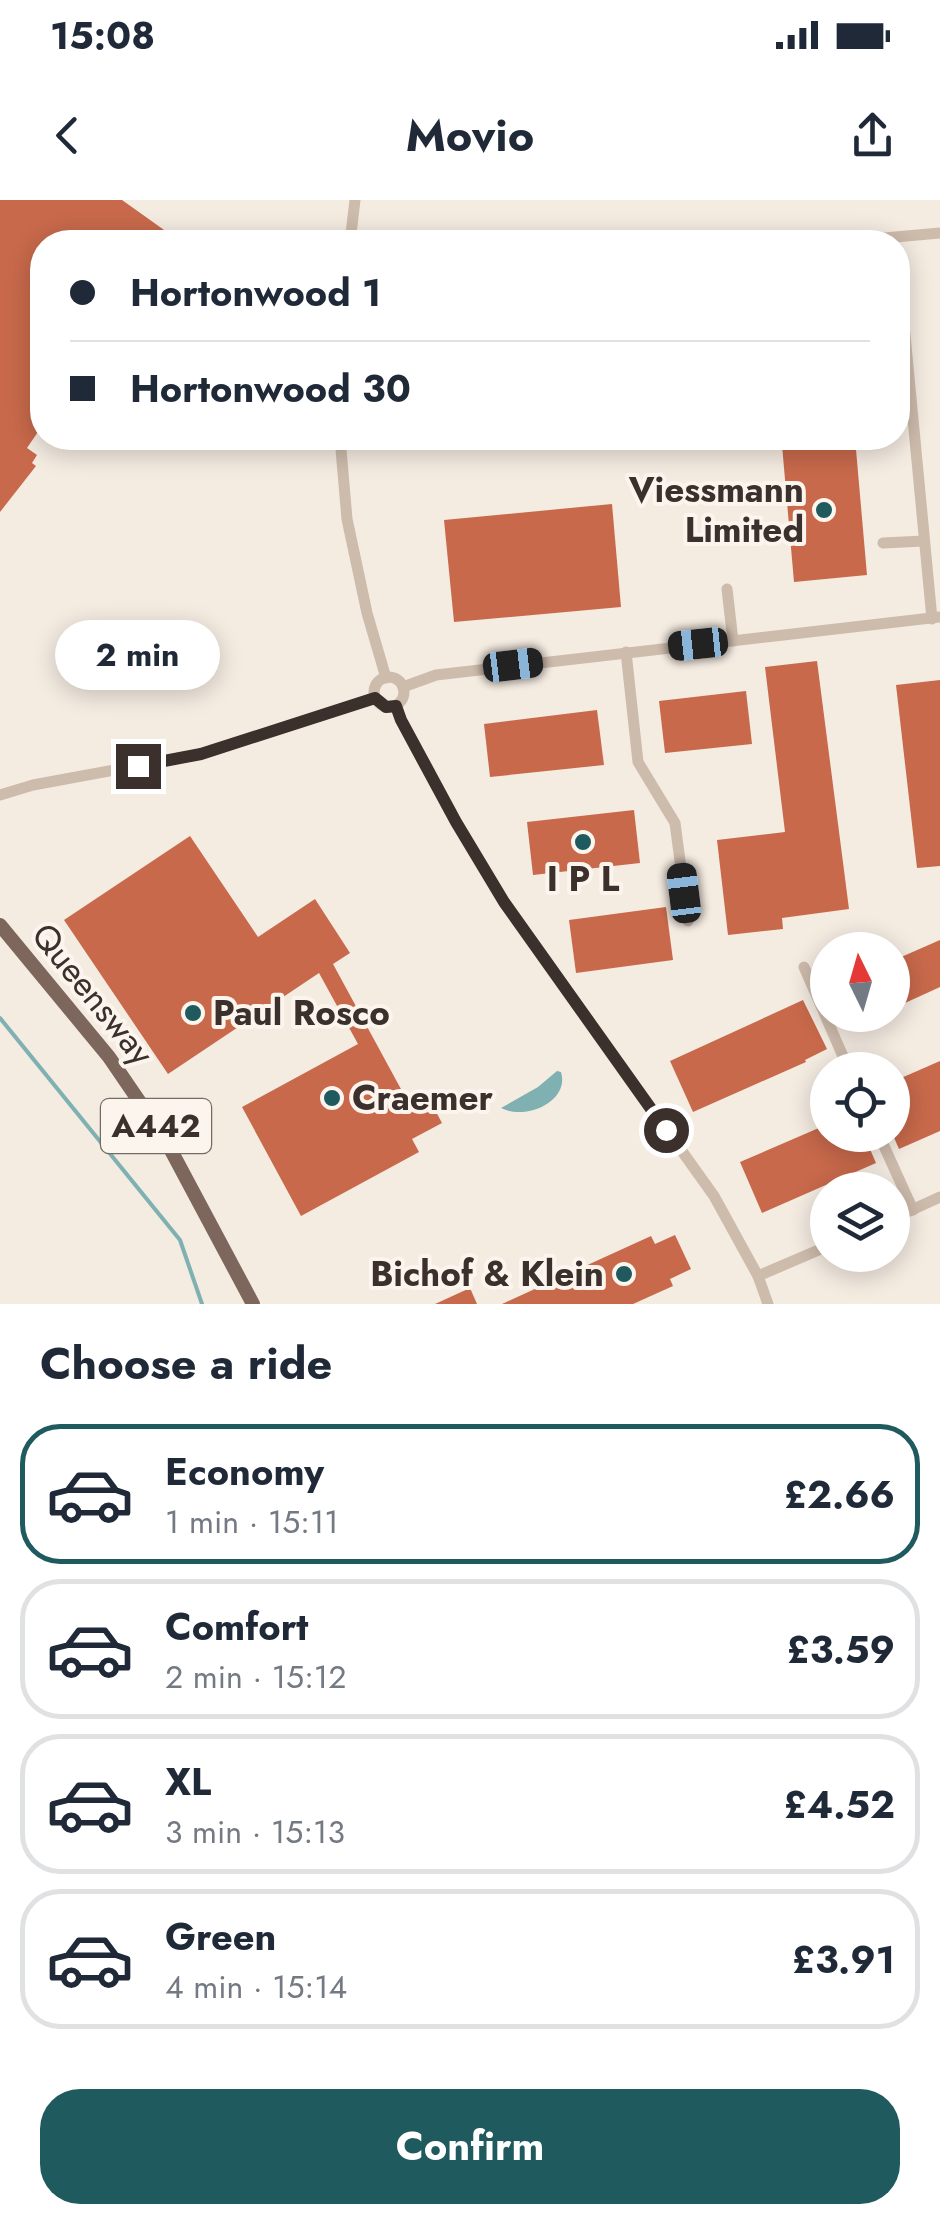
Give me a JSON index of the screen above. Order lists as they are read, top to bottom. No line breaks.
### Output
{"streets":{"main road":["Queensway","A442"]},"places":["Viessmann Limited","I P L","Paul Rosco","Craemer","Bichof & Klein"],"north":"top","page":{"status":"15:08","header":"Movio","banner":["Hortonwood 1","Hortonwood 30"],"bubble":"2 min","heading":"Choose a ride","list":[{"name":"Economy","note":"1 min · 15:11","value":"£2.66"},{"name":"Comfort","note":"2 min · 15:12","value":"£3.59"},{"name":"XL","note":"3 min · 15:13","value":"£4.52"},{"name":"Green","note":"4 min · 15:14","value":"£3.91"}],"buttons":"Confirm"}}
